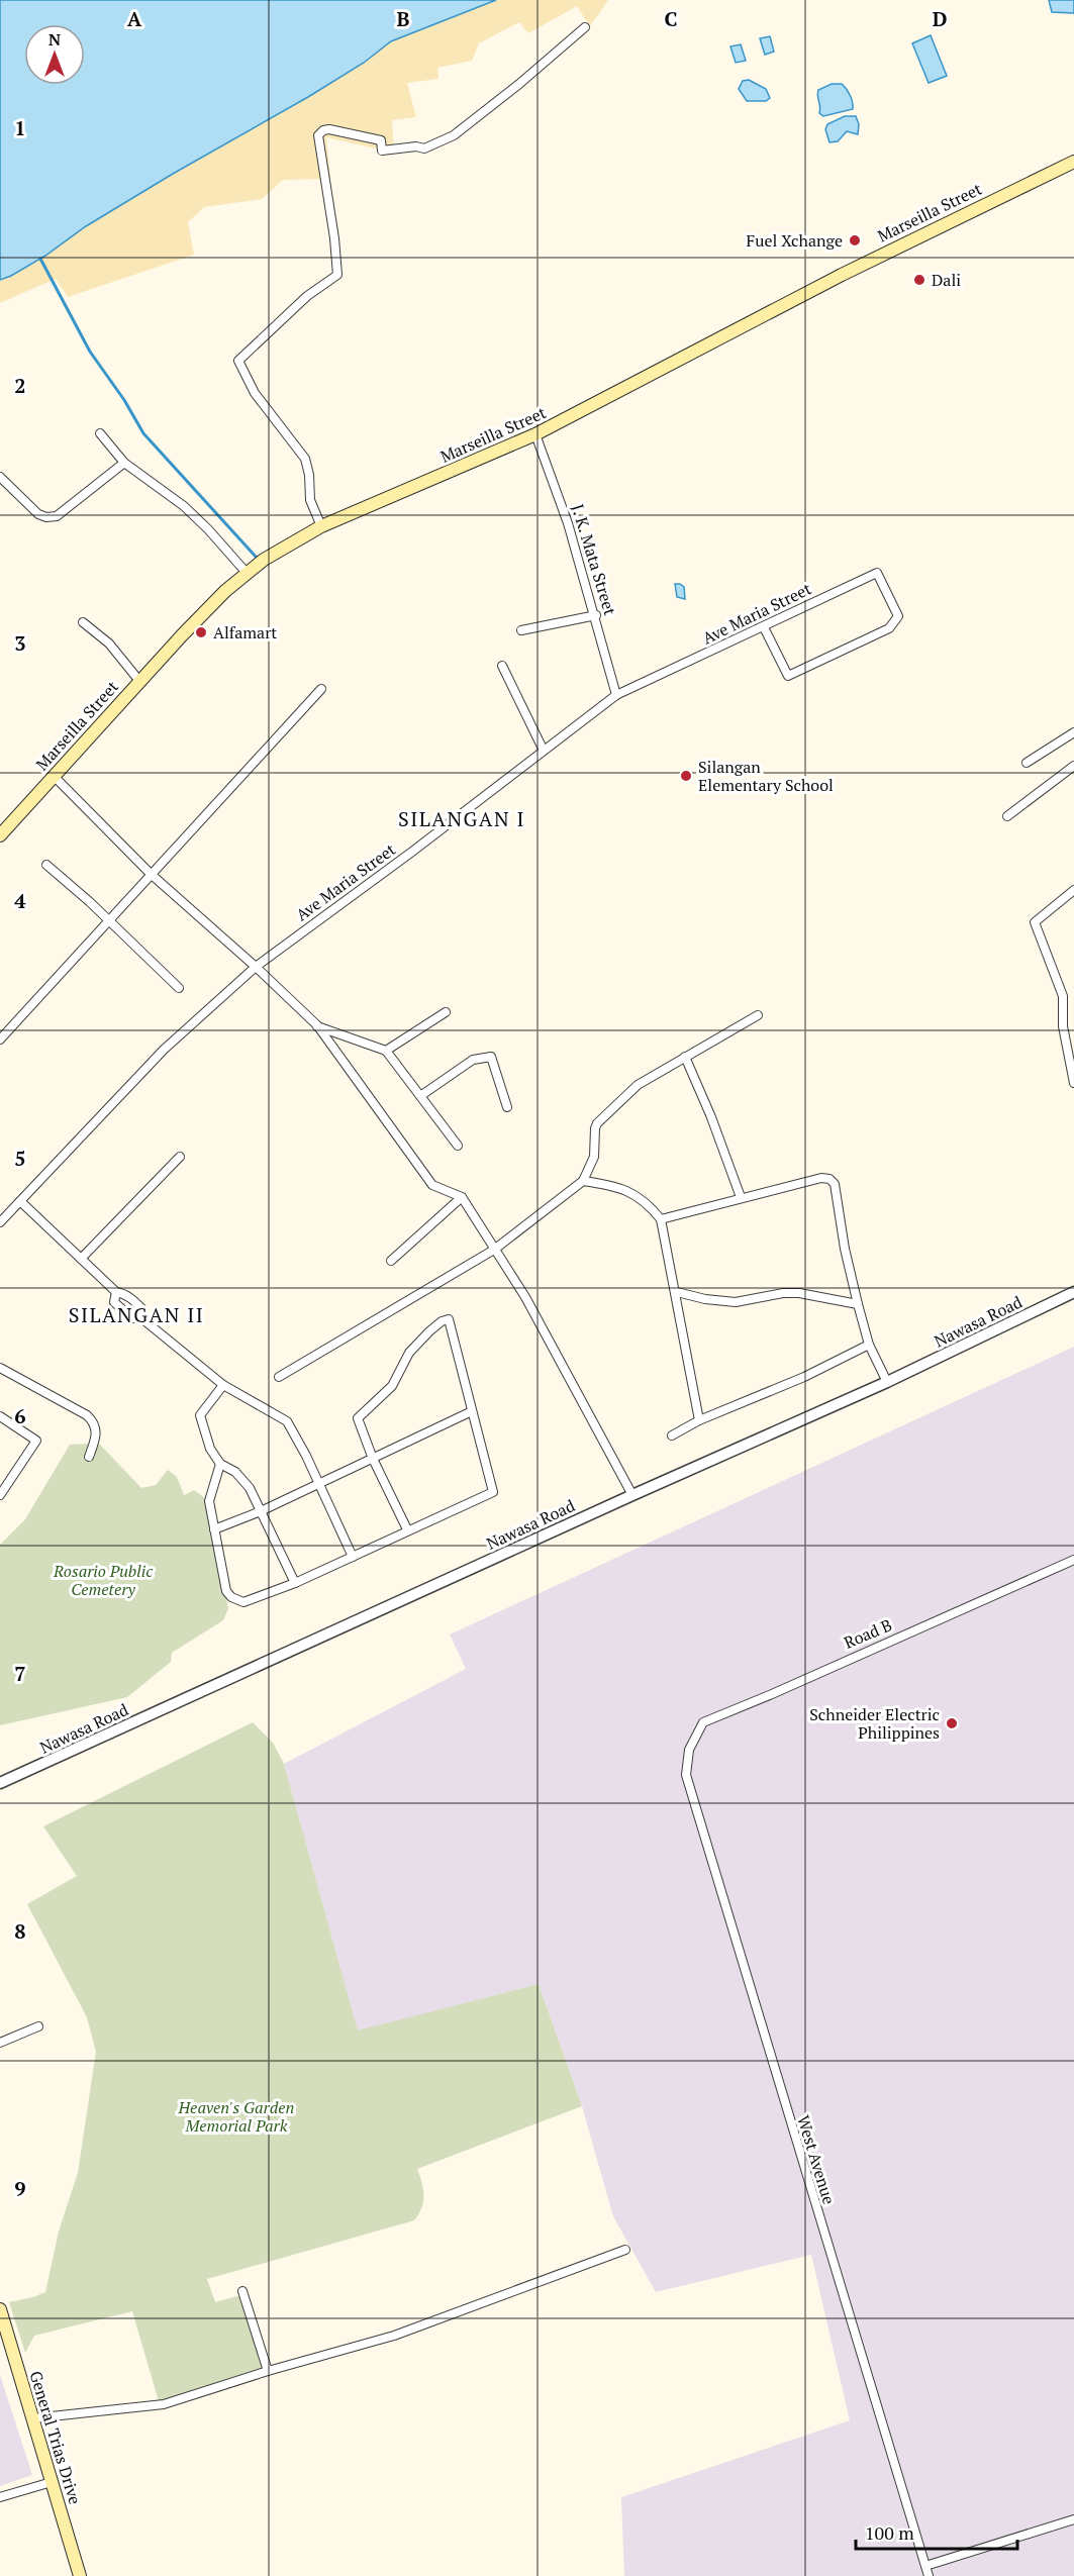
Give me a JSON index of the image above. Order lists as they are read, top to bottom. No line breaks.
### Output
{"streets":{"main road":["Marseilla Street","General Trias Drive"],"street":["J. K. Mata Street","Ave Maria Street","Nawasa Road","Road B","West Avenue"]},"crossings":[["Marseilla Street","J. K. Mata Street"],["J. K. Mata Street","Ave Maria Street"],["Road B","West Avenue"]],"districts":["SILANGAN I","SILANGAN II"],"parks":["Rosario Public Cemetery","Heaven's Garden Memorial Park"],"places":["Fuel Xchange","Dali","Alfamart","Silangan Elementary School","Schneider Electric Philippines"],"scale_bar":"100 m","north":"top","grid":{"columns":["A","B","C","D"],"rows":["1","2","3","4","5","6","7","8","9"]}}
